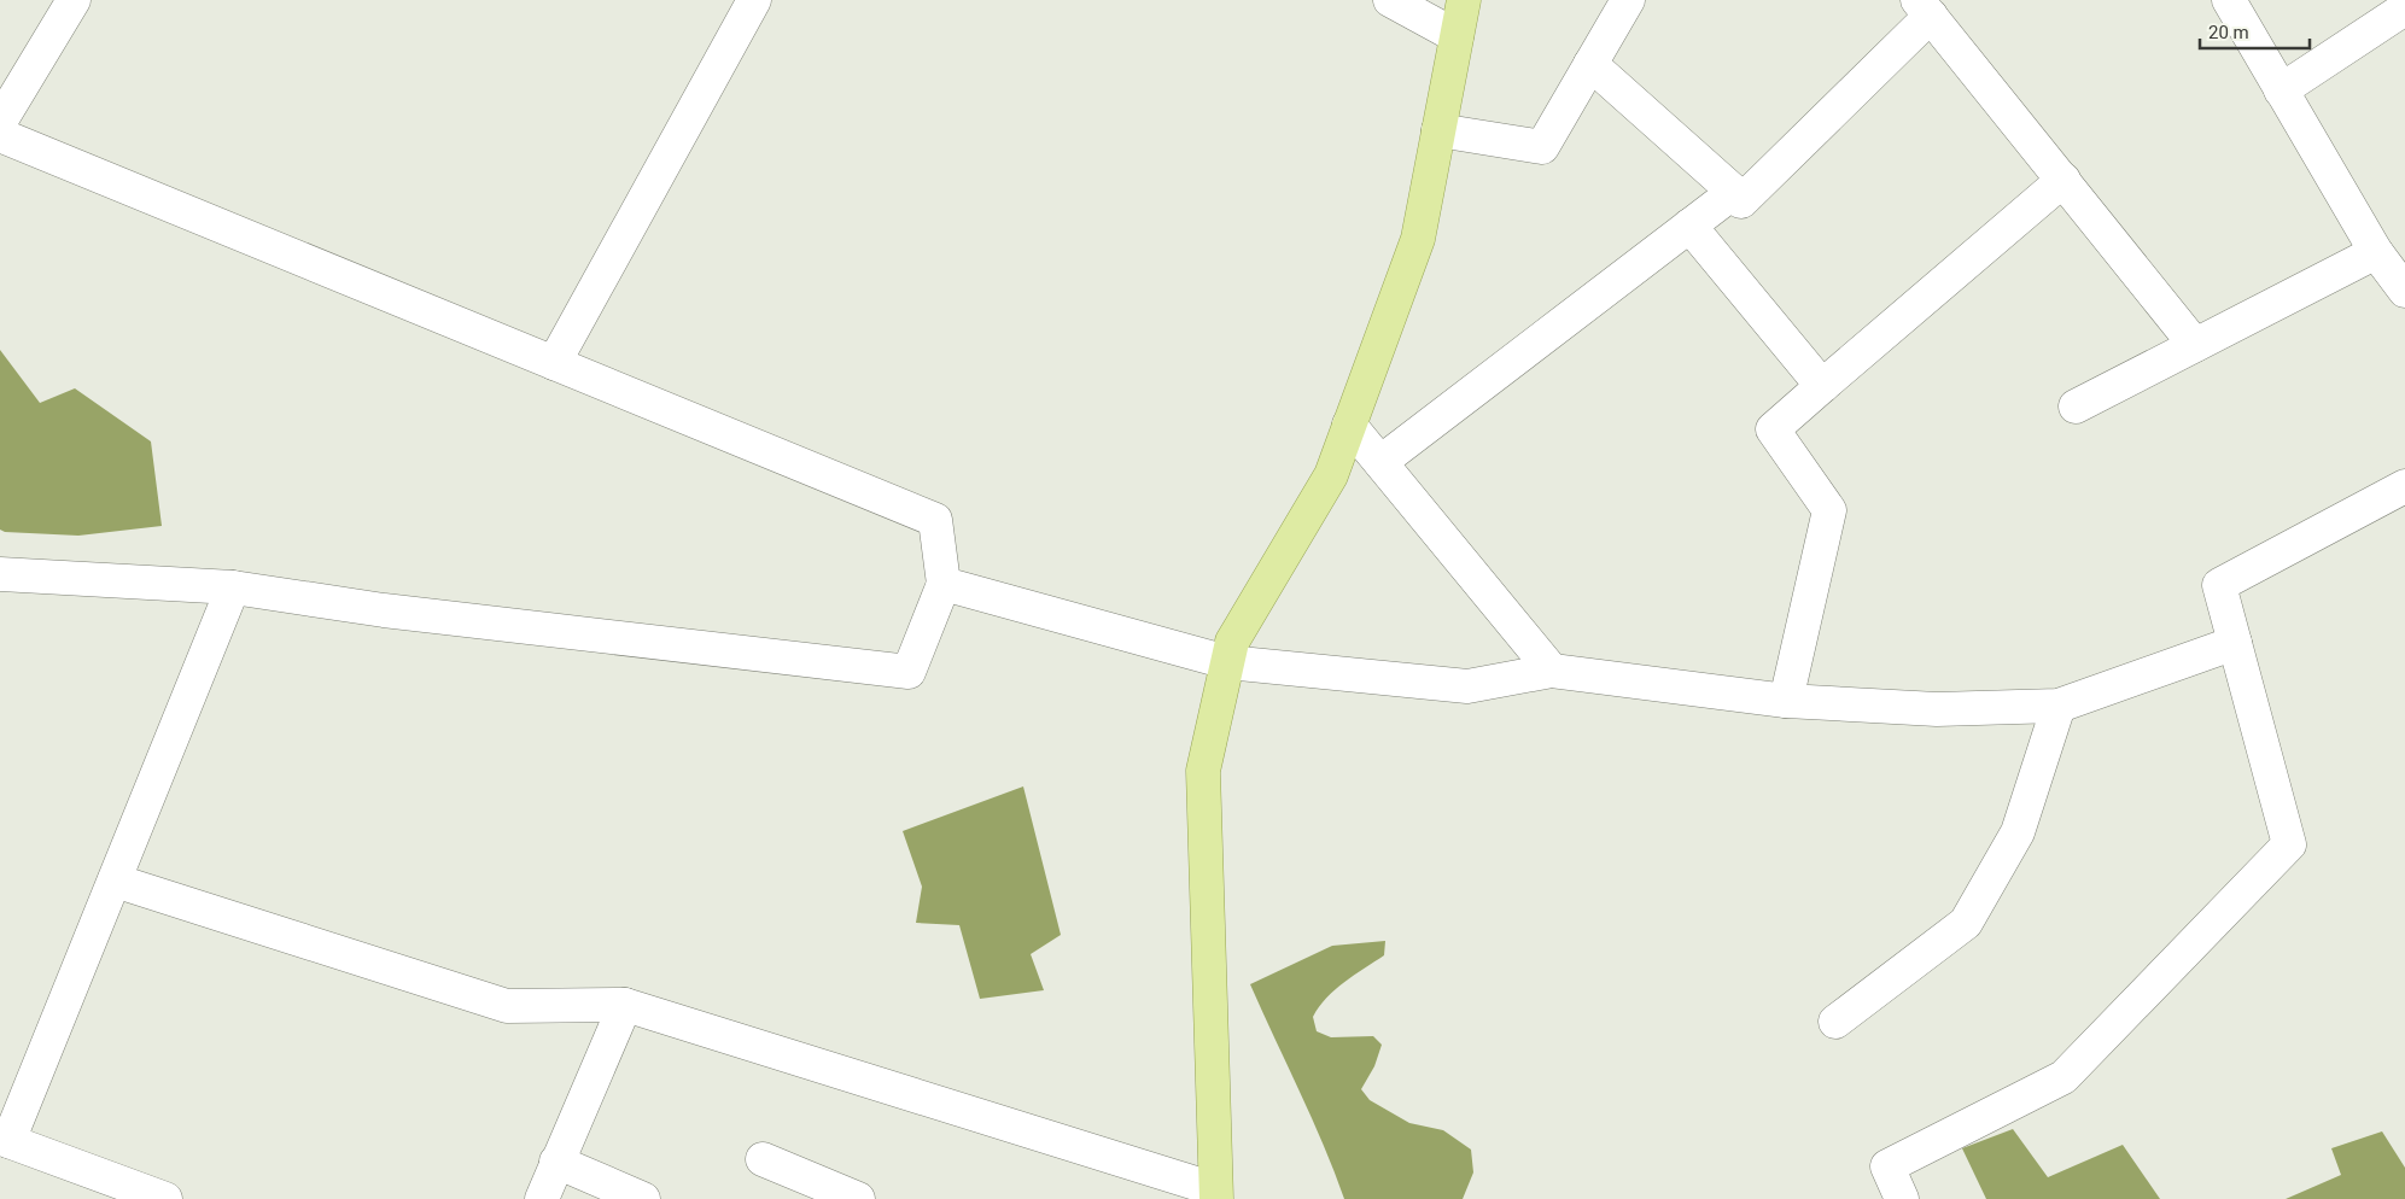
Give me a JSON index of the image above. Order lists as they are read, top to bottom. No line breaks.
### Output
{"scale_bar":"20 m"}
